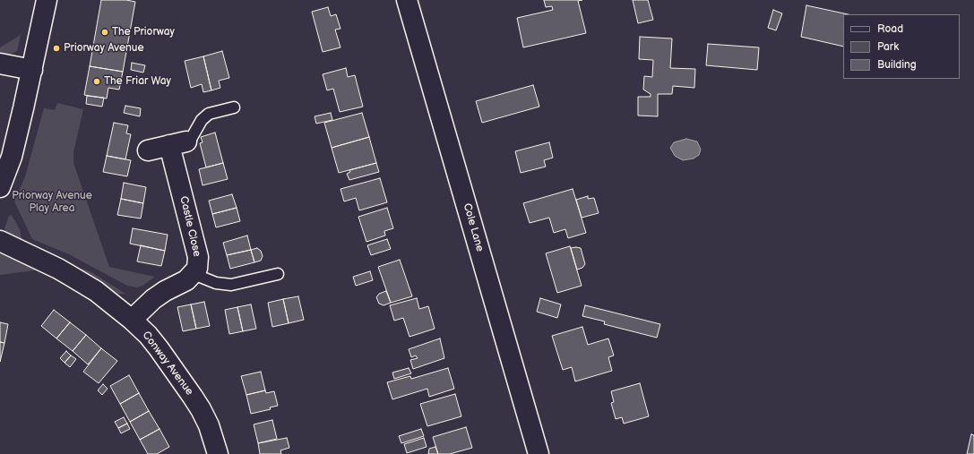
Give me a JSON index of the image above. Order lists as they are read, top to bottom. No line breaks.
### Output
{"streets":{"street":["Castle Close","Cole Lane","Conway Avenue"]},"crossings":[["Castle Close","Conway Avenue"]],"parks":["Priorway Avenue Play Area"],"places":["The Priorway","Priorway Avenue","The Friar Way"],"legend":["Road","Park","Building"]}
